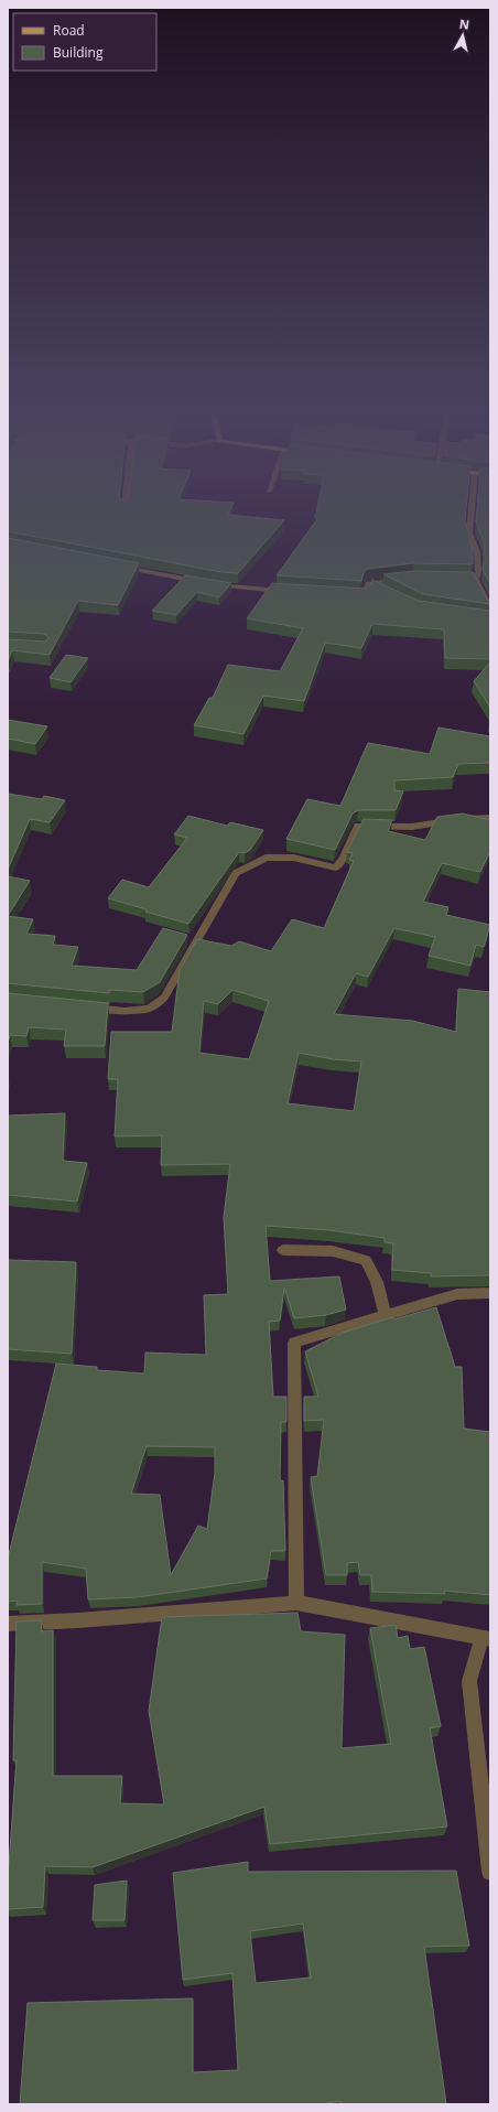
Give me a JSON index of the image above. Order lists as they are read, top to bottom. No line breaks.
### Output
{"legend":["Road","Building"],"north":"top"}
